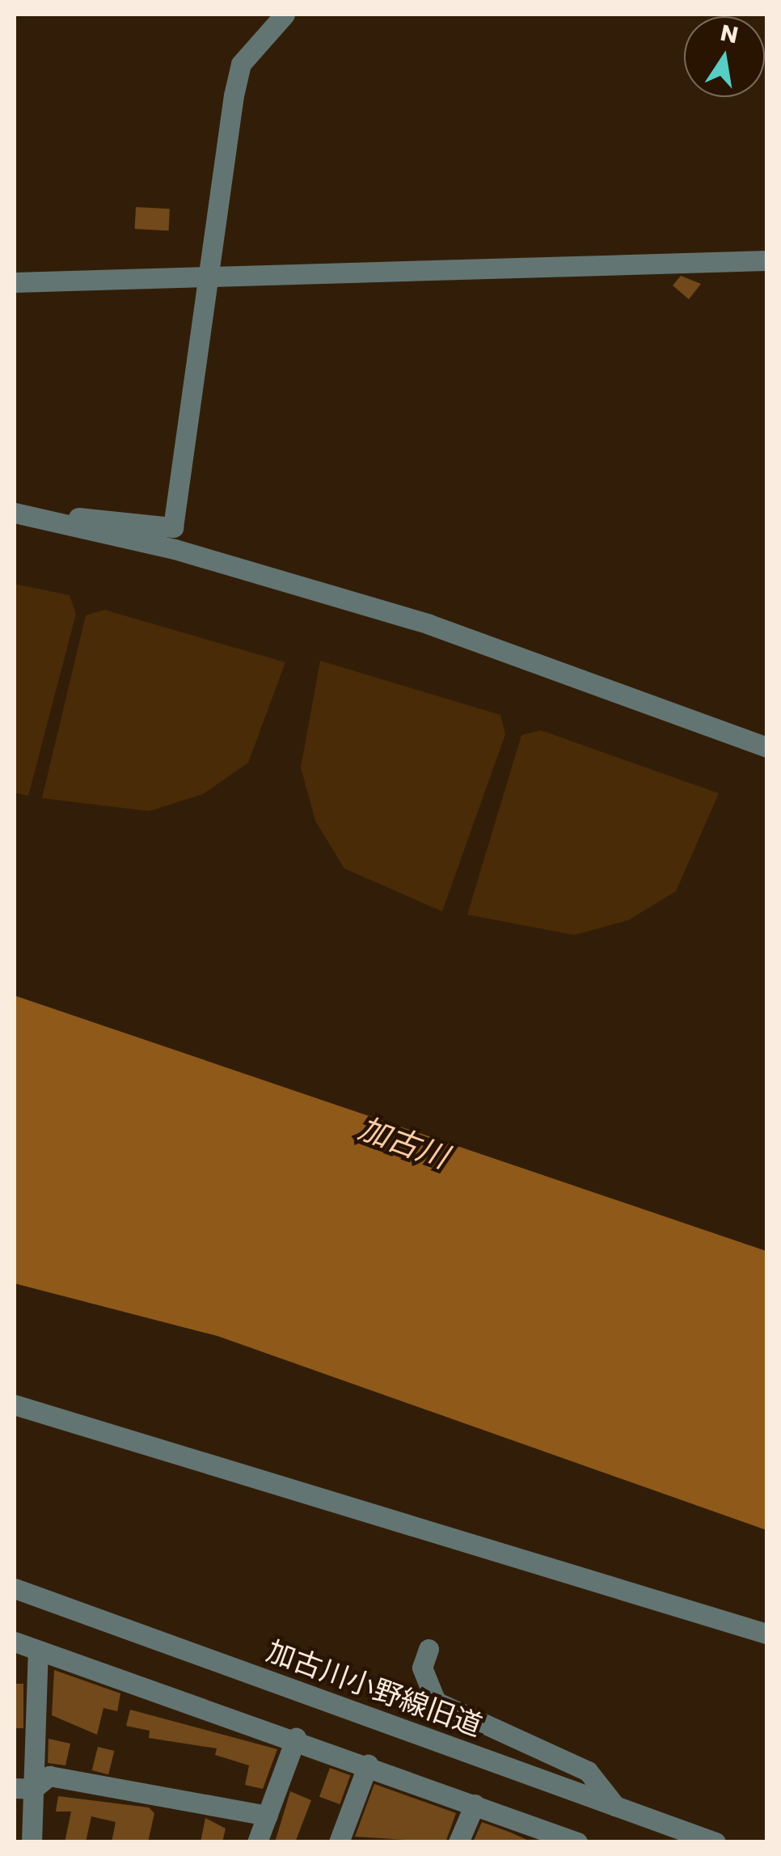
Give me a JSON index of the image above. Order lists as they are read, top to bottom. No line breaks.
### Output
{"streets":{"street":["加古川小野線旧道"]},"water":["加古川"],"north":"top"}
